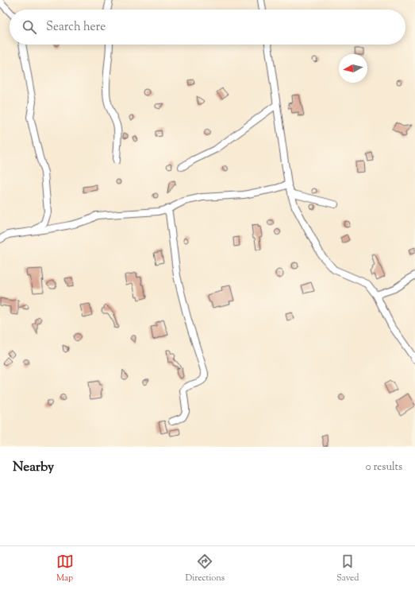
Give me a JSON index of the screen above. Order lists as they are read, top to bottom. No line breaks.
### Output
{"north":"left","page":{"search":"Search here","heading":["Nearby","0 results"],"nav":["Map","Directions","Saved"]}}
